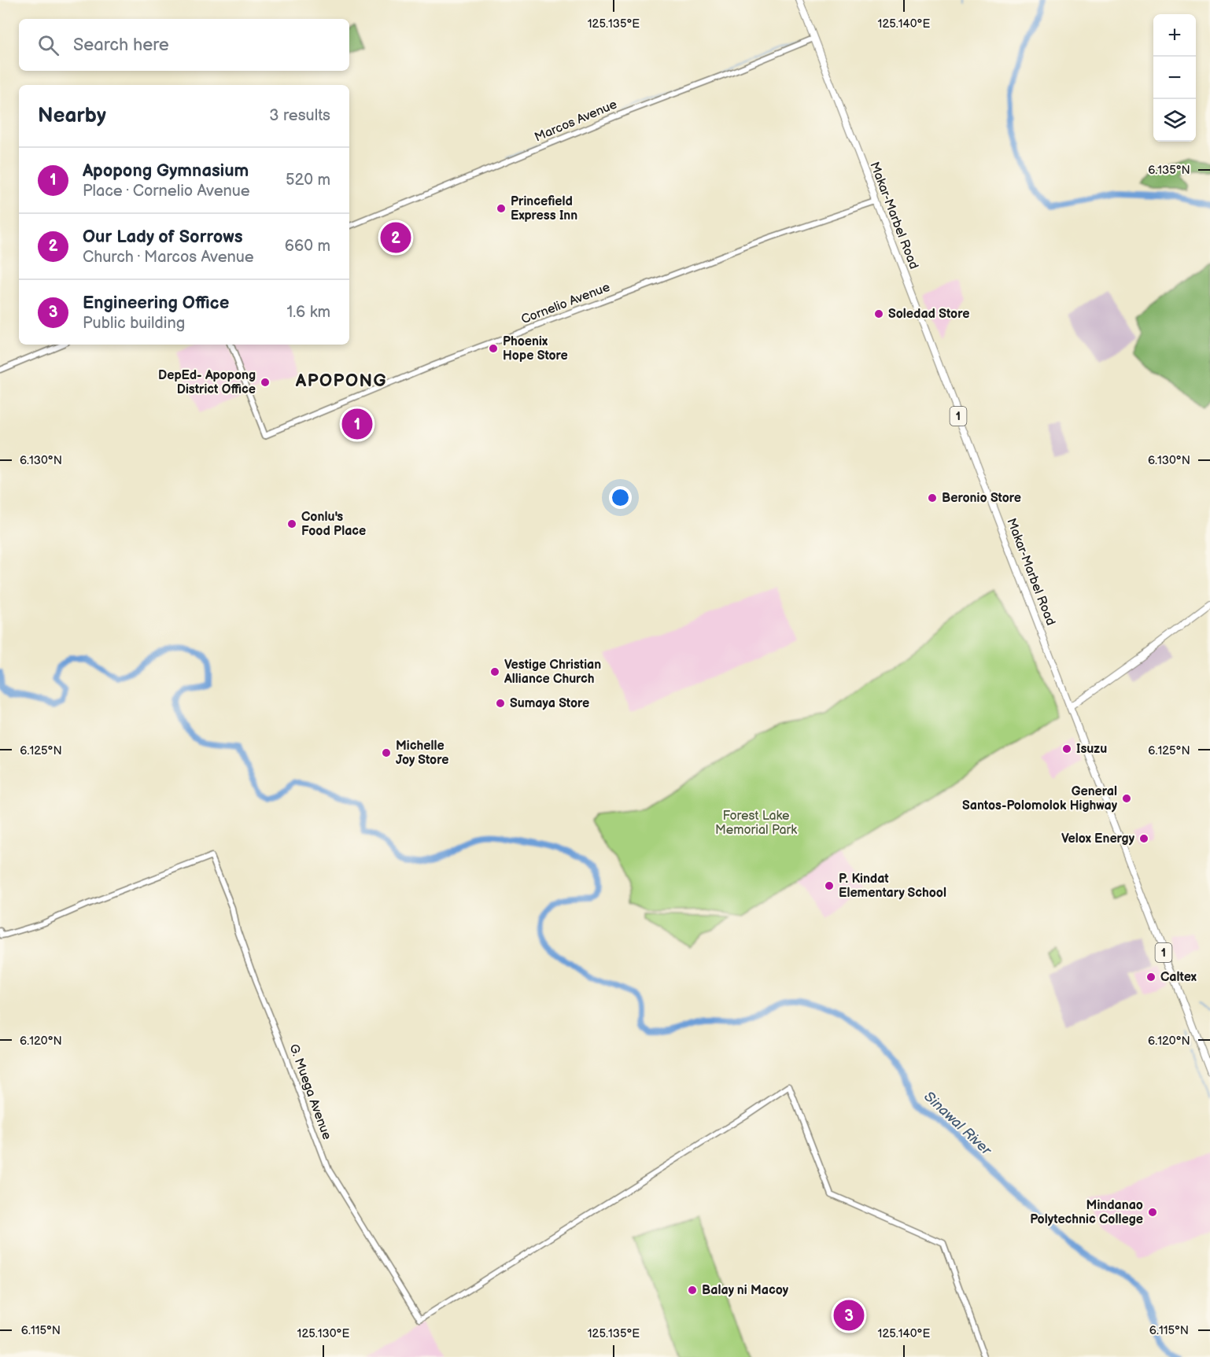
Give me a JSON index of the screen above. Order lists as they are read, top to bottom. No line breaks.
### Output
{"streets":{"main road":["Makar-Marbel Road","1"],"street":["Marcos Avenue","Cornelio Avenue","G. Muega Avenue"]},"crossings":[["Marcos Avenue","Makar-Marbel Road"],["Makar-Marbel Road","Cornelio Avenue"]],"districts":["APOPONG"],"water":["Sinawal River"],"parks":["Forest Lake Memorial Park"],"places":["Princefield Express Inn","Soledad Store","Phoenix Hope Store","DepEd- Apopong District Office","Beronio Store","Conlu's Food Place","Vestige Christian Alliance Church","Sumaya Store","Isuzu","Michelle Joy Store","General Santos-Polomolok Highway","Velox Energy","P. Kindat Elementary School","Caltex","Mindanao Polytechnic College","Balay ni Macoy"],"page":{"map_buttons":["+","−"],"search":"Search here","heading":["Nearby","3 results"],"list":[{"mark":"1","name":"Apopong Gymnasium","note":"Place · Cornelio Avenue","value":"520 m"},{"mark":"2","name":"Our Lady of Sorrows","note":"Church · Marcos Avenue","value":"660 m"},{"mark":"3","name":"Engineering Office","note":"Public building","value":"1.6 km"}],"pins":["2","1","3"]},"coordinates":["125.135°E","125.140°E","6.135°N","6.130°N","6.125°N","6.120°N","6.115°N","125.130°E"]}
